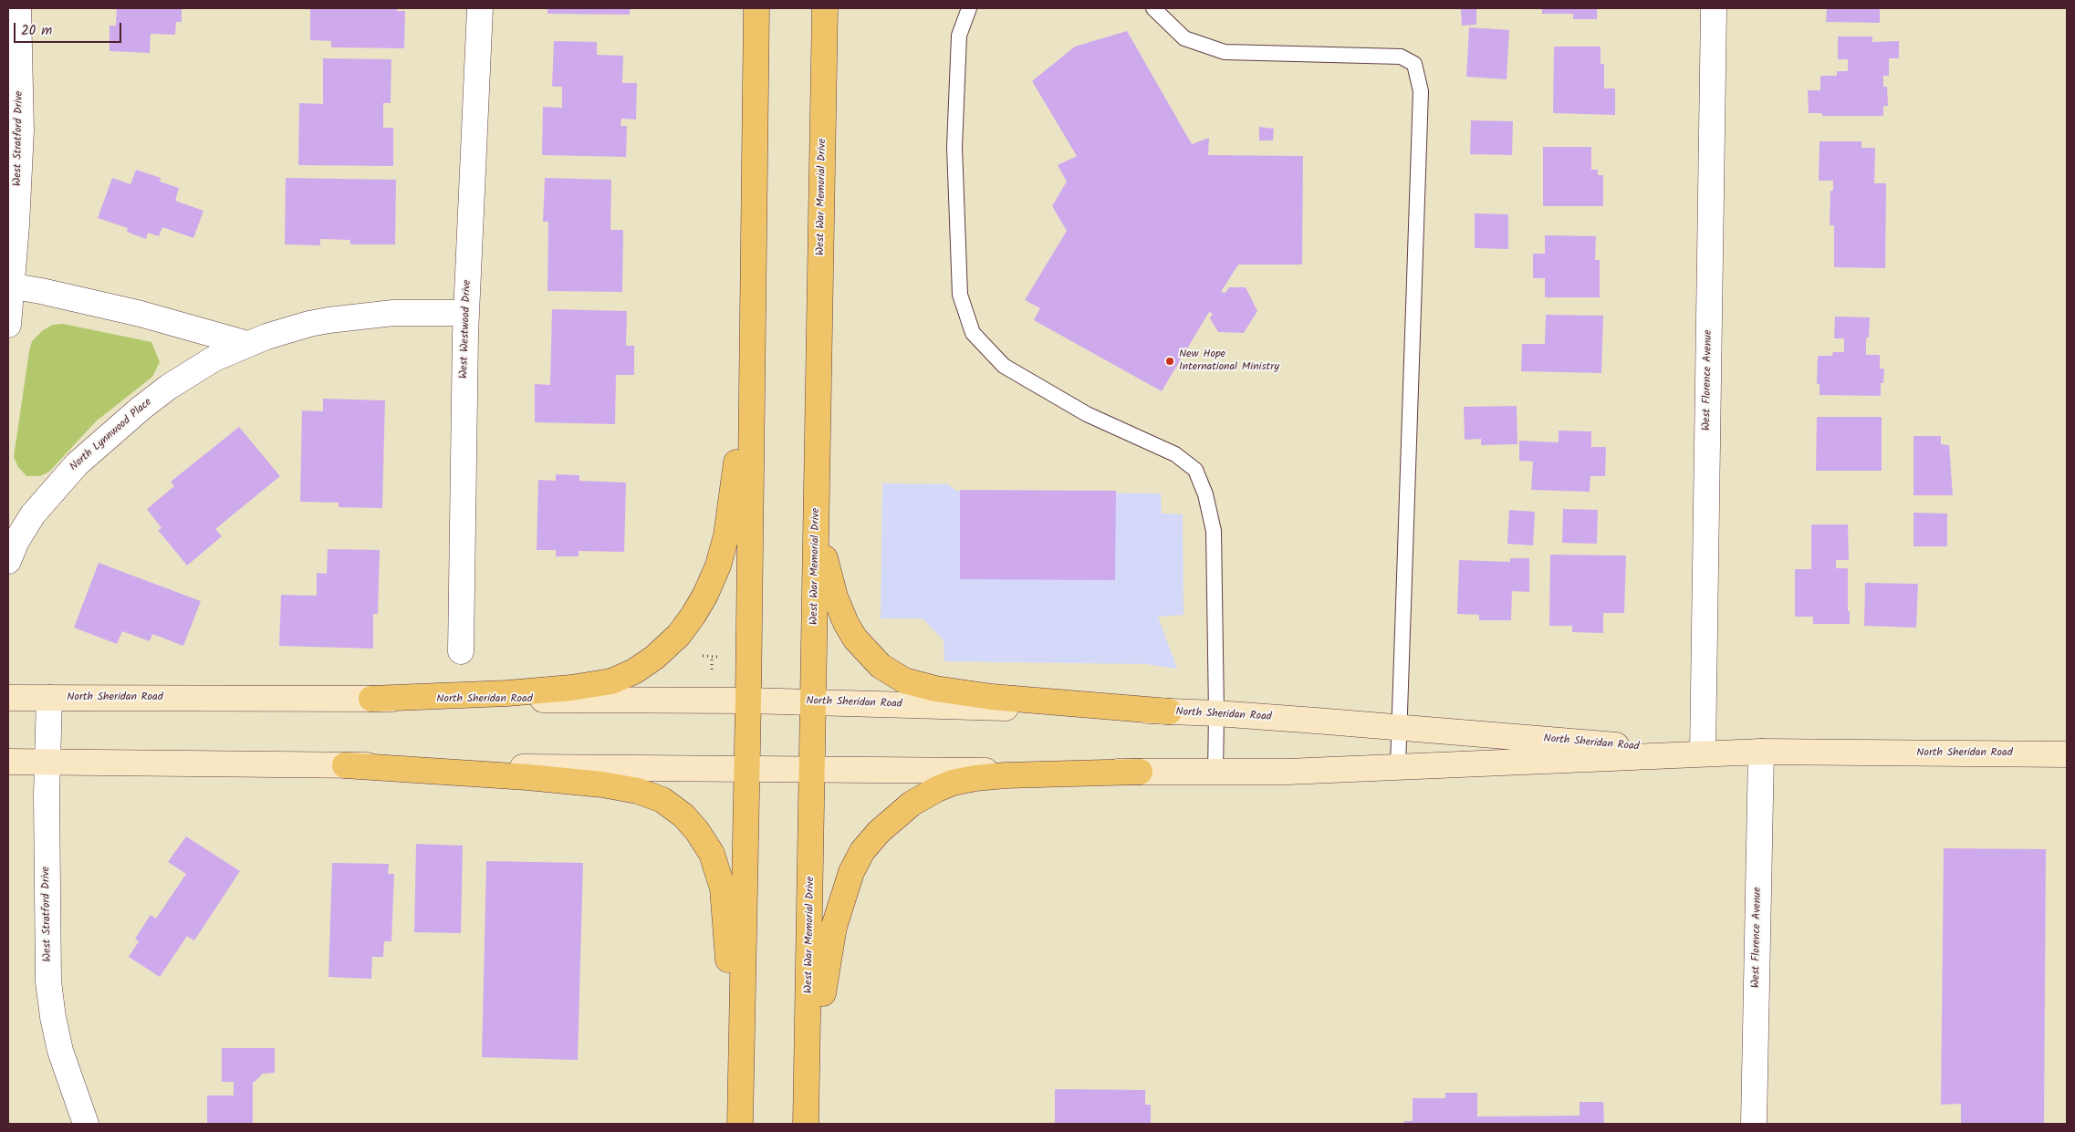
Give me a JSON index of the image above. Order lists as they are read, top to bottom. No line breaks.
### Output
{"streets":{"highway":["West War Memorial Drive"],"main road":["North Sheridan Road"],"street":["West Stratford Drive","West Westwood Drive","West Florence Avenue","North Lynnwood Place"]},"crossings":[["West Stratford Drive","North Sheridan Road"],["West War Memorial Drive","North Sheridan Road"],["West Westwood Drive","North Lynnwood Place"],["West Florence Avenue","North Sheridan Road"]],"places":["New Hope International Ministry"],"scale_bar":"20 m"}
